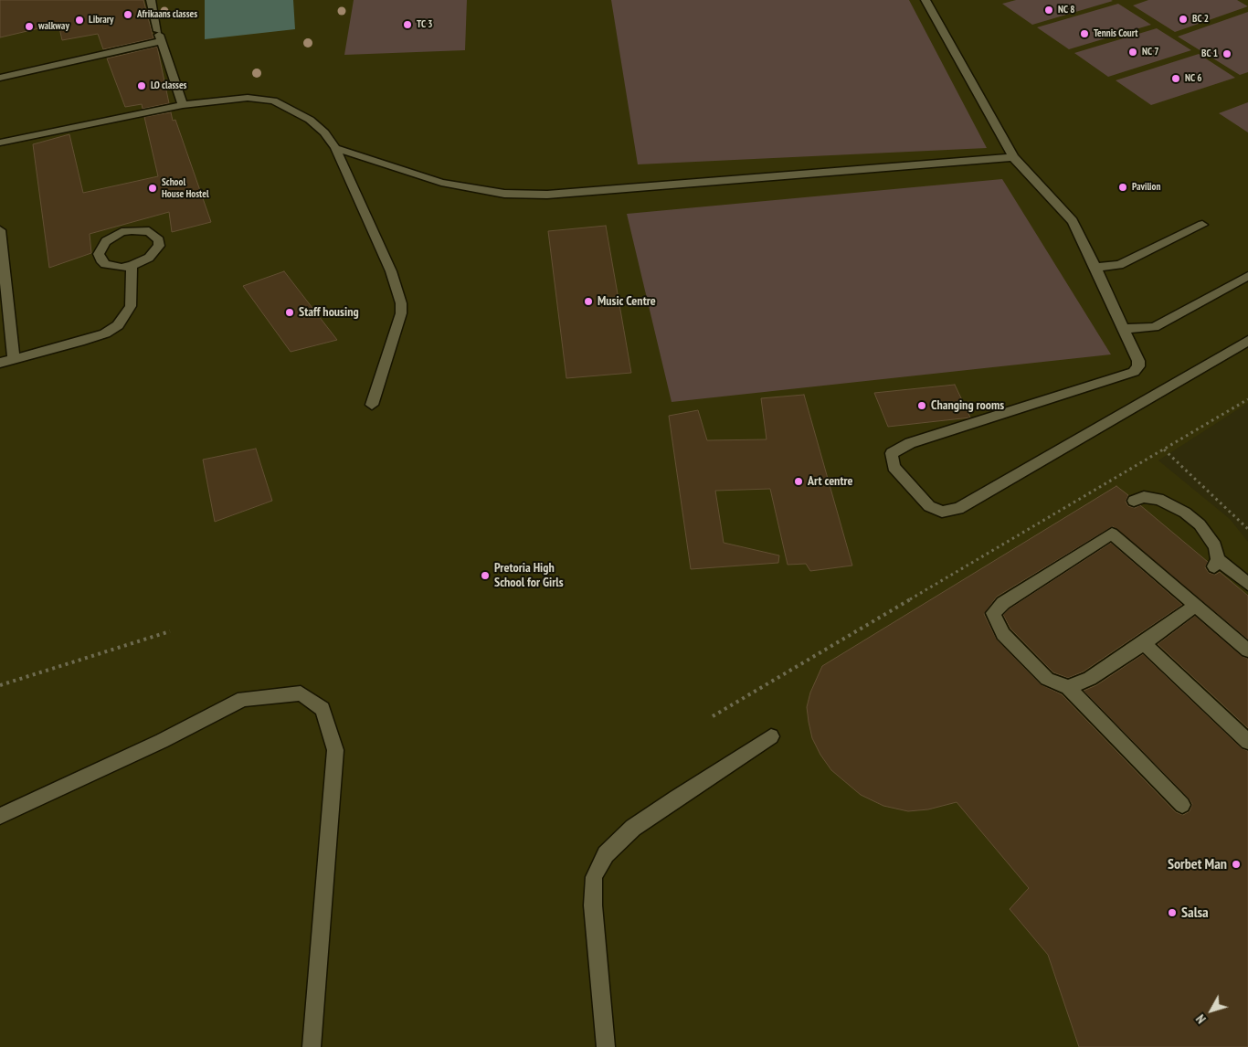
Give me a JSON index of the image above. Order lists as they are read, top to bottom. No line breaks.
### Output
{"places":["NC 8","Afrikaans classes","BC 2","Library","TC 3","walkway","Tennis Court","NC 7","BC 1","NC 6","LO classes","Pavilion","School House Hostel","Music Centre","Staff housing","Changing rooms","Art centre","Pretoria High School for Girls","Sorbet Man","Salsa"],"north":"bottom left"}
